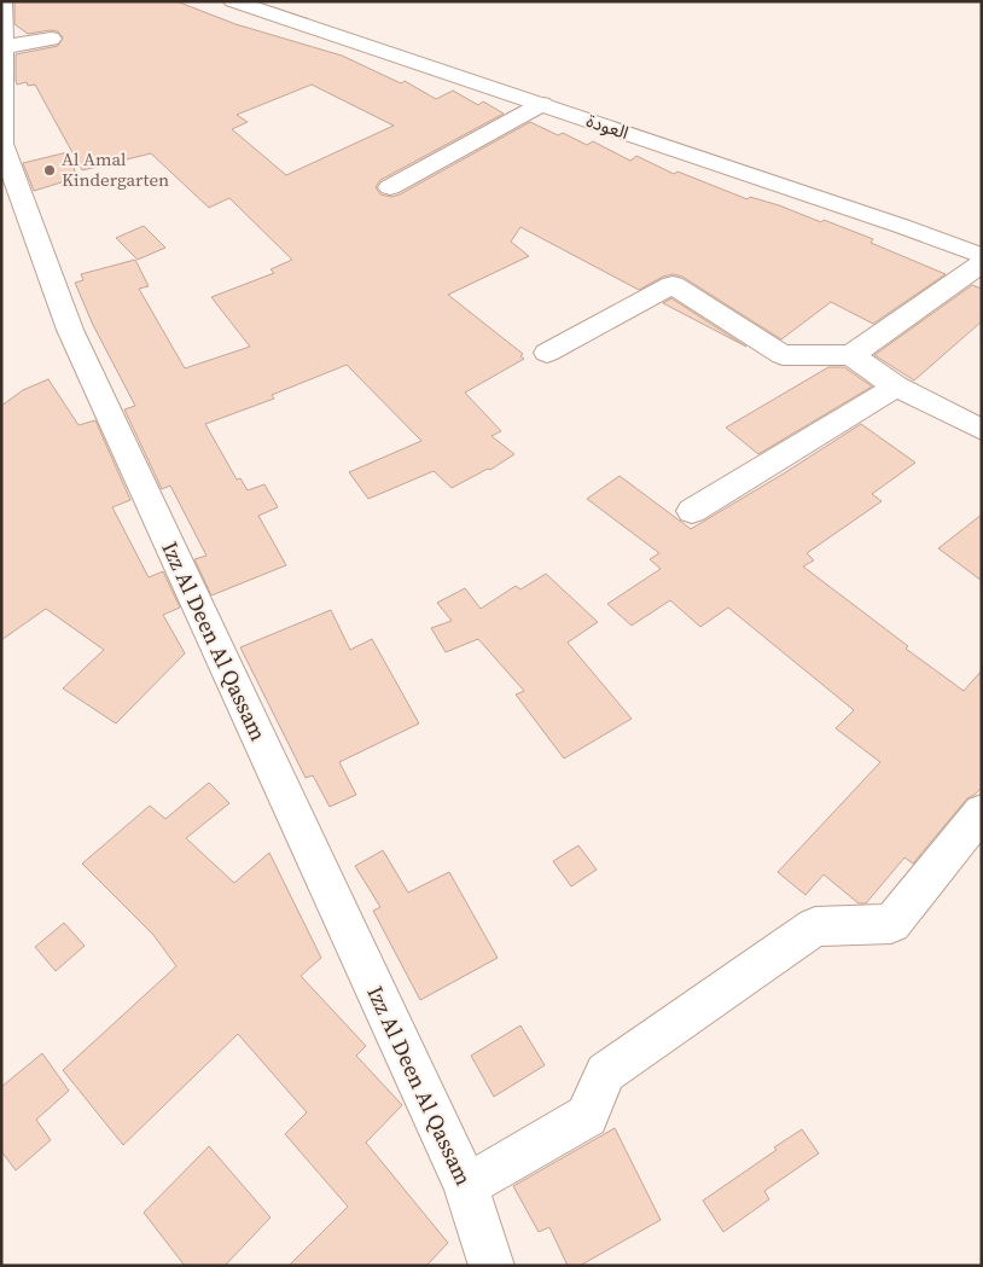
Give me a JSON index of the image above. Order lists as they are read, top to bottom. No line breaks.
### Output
{"streets":{"street":["العودة","Izz Al Deen Al Qassam"]},"places":["Al Amal Kindergarten"]}
